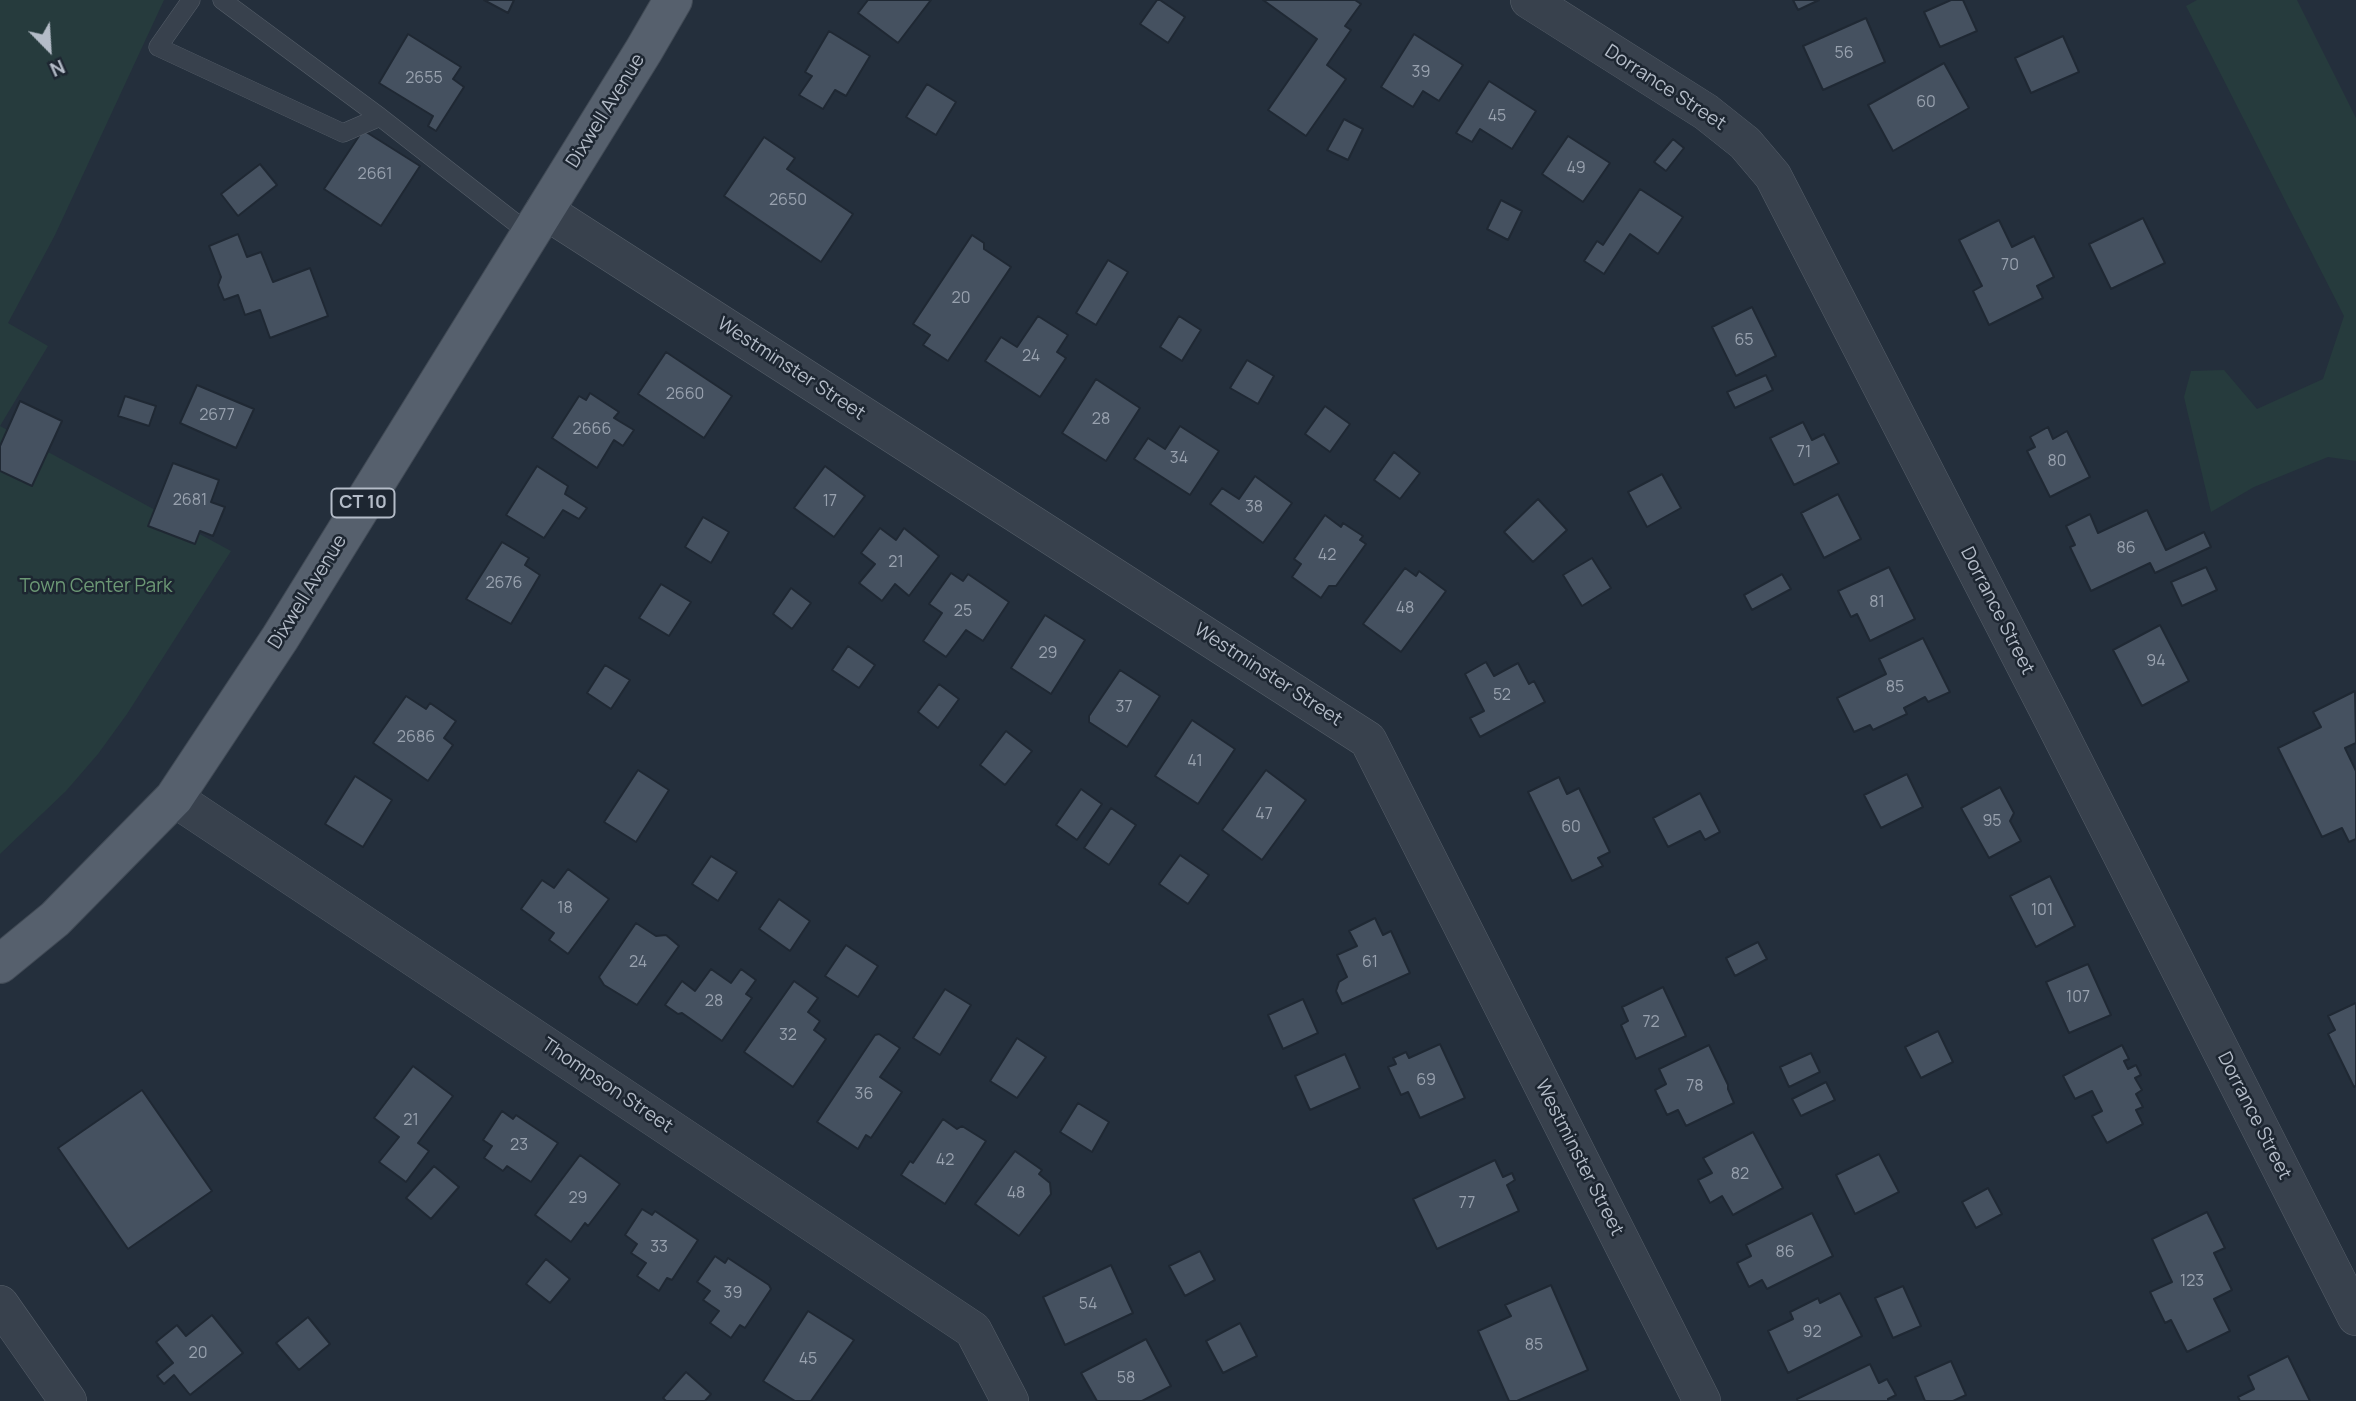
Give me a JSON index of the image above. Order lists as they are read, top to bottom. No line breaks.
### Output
{"streets":{"main road":["Dixwell Avenue","CT 10"],"street":["Dorrance Street","Westminster Street","Thompson Street"]},"crossings":[["Dixwell Avenue","Westminster Street"],["Dixwell Avenue","Thompson Street"]],"parks":["Town Center Park"],"house_numbers":["56","39","2655","60","45","49","2661","2650","70","20","65","24","2660","2677","28","2666","71","34","80","2681","17","38","86","42","21","2676","81","48","25","29","94","85","52","37","2686","41","47","95","60","18","101","24","61","107","28","72","32","69","78","36","21","23","42","82","48","29","77","33","86","123","39","54","92","85","20","45","58"],"north":"bottom right"}
